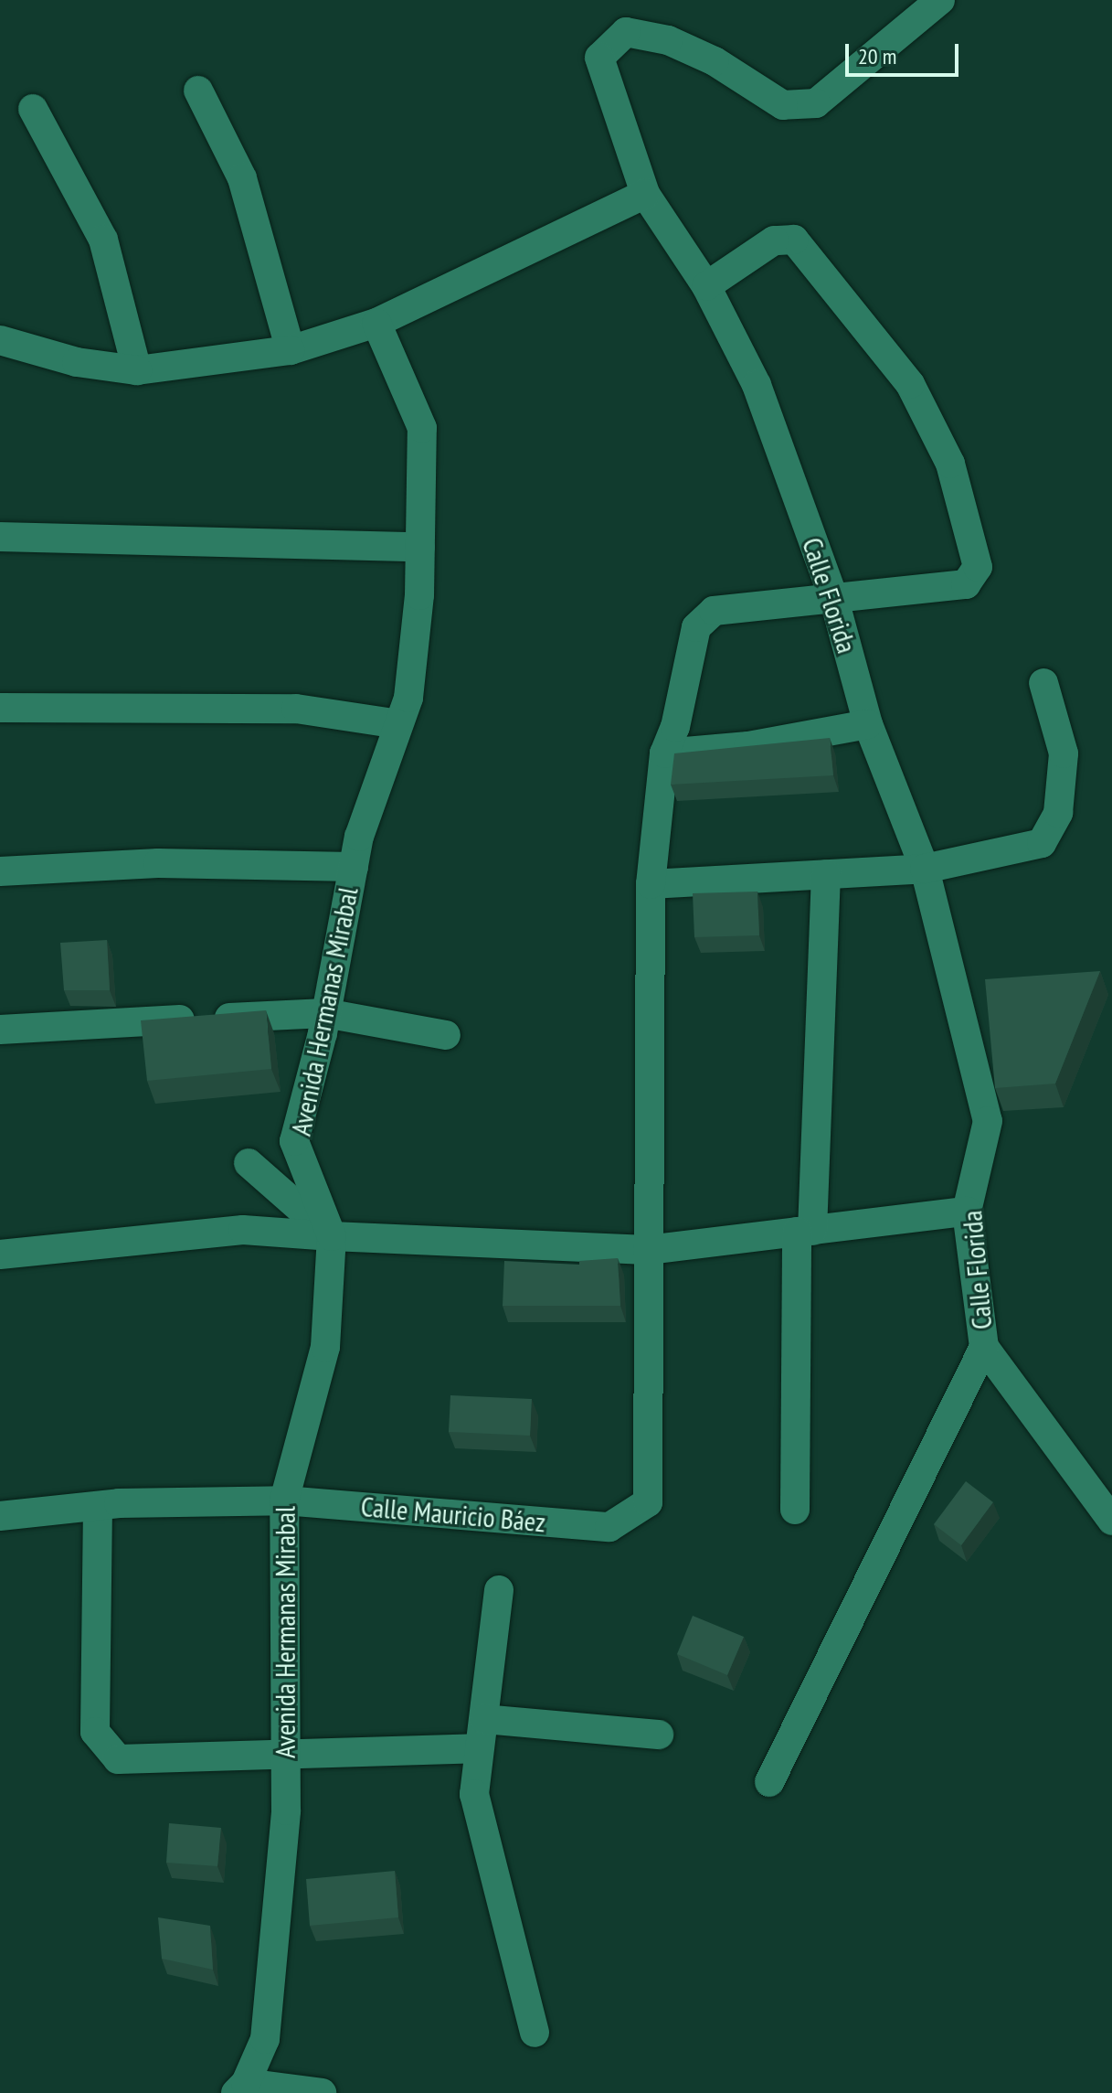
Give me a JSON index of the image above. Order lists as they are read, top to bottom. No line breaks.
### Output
{"streets":{"street":["Calle Florida","Avenida Hermanas Mirabal","Calle Mauricio Báez"]},"crossings":[["Avenida Hermanas Mirabal","Calle Mauricio Báez"]],"scale_bar":"20 m"}
